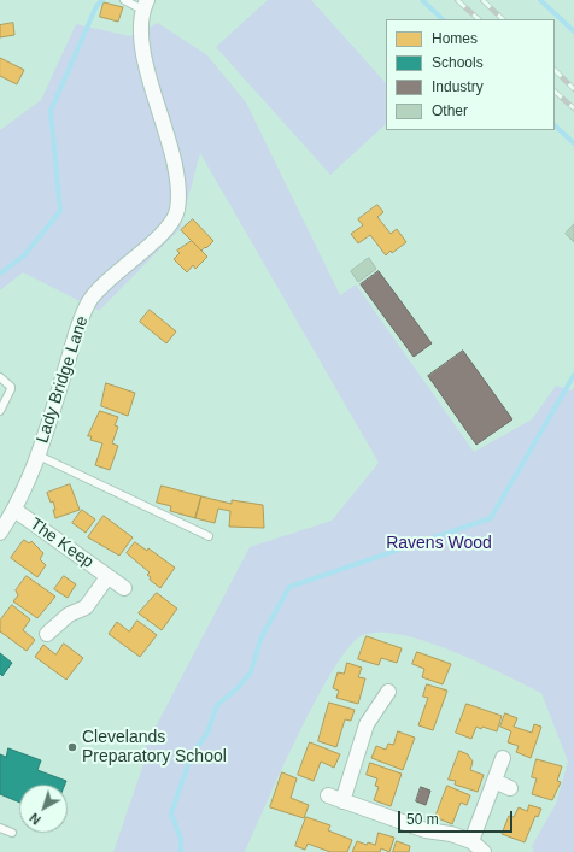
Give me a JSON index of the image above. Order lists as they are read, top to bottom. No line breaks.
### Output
{"streets":{"street":["Lady Bridge Lane","The Keep"]},"crossings":[["Lady Bridge Lane","The Keep"]],"parks":["Ravens Wood"],"places":["Clevelands Preparatory School"],"legend":["Homes","Schools","Industry","Other"],"scale_bar":"50 m","north":"bottom left"}
